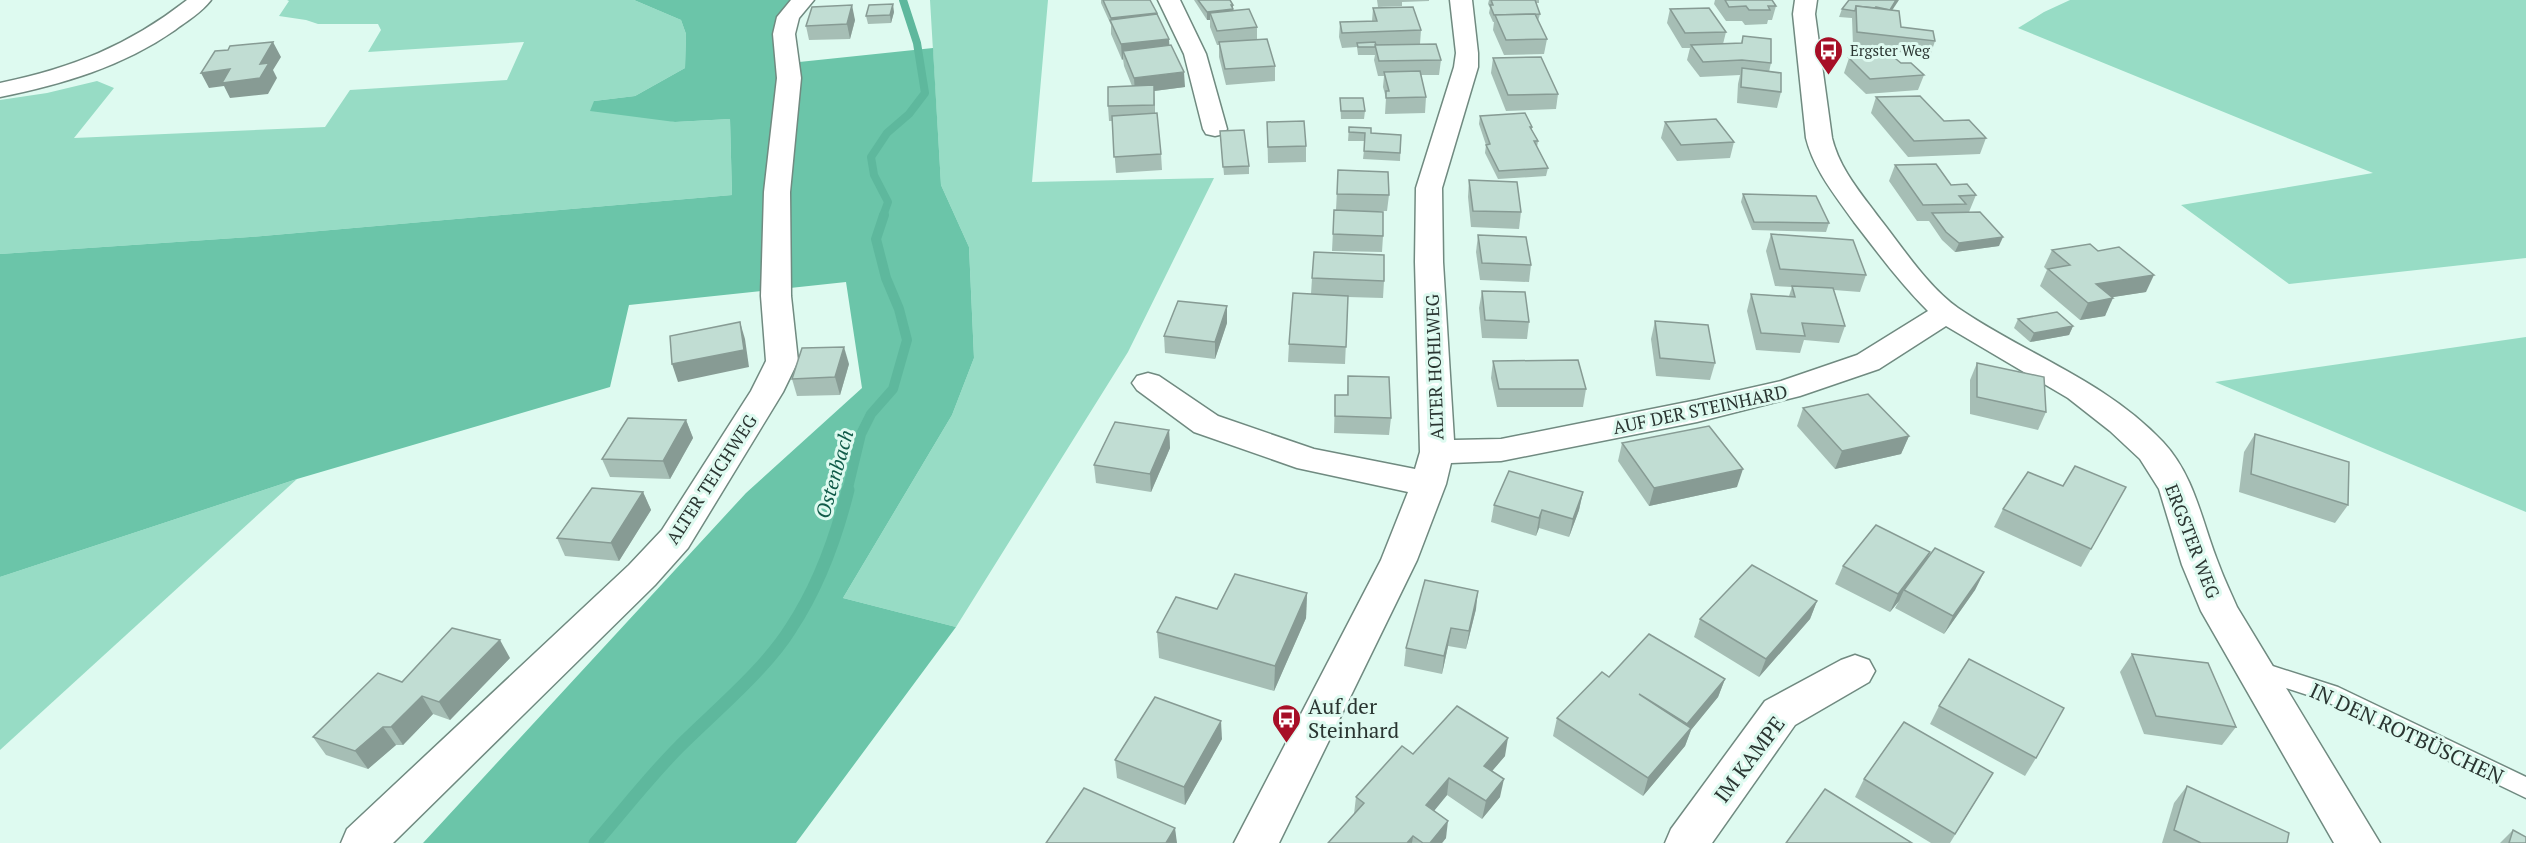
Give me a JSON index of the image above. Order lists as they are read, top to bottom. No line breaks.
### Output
{"streets":{"street":["ALTER HOHLWEG","AUF DER STEINHARD","ALTER TEICHWEG","ERGSTER WEG","IM KAMPE"],"lane":["IN DEN ROTBÜSCHEN"]},"crossings":[["ALTER HOHLWEG","AUF DER STEINHARD"],["AUF DER STEINHARD","ERGSTER WEG"],["ERGSTER WEG","IN DEN ROTBÜSCHEN"]],"water":["Ostenbach"],"places":{"bus stop":["Ergster Weg","Auf der Steinhard"]}}
